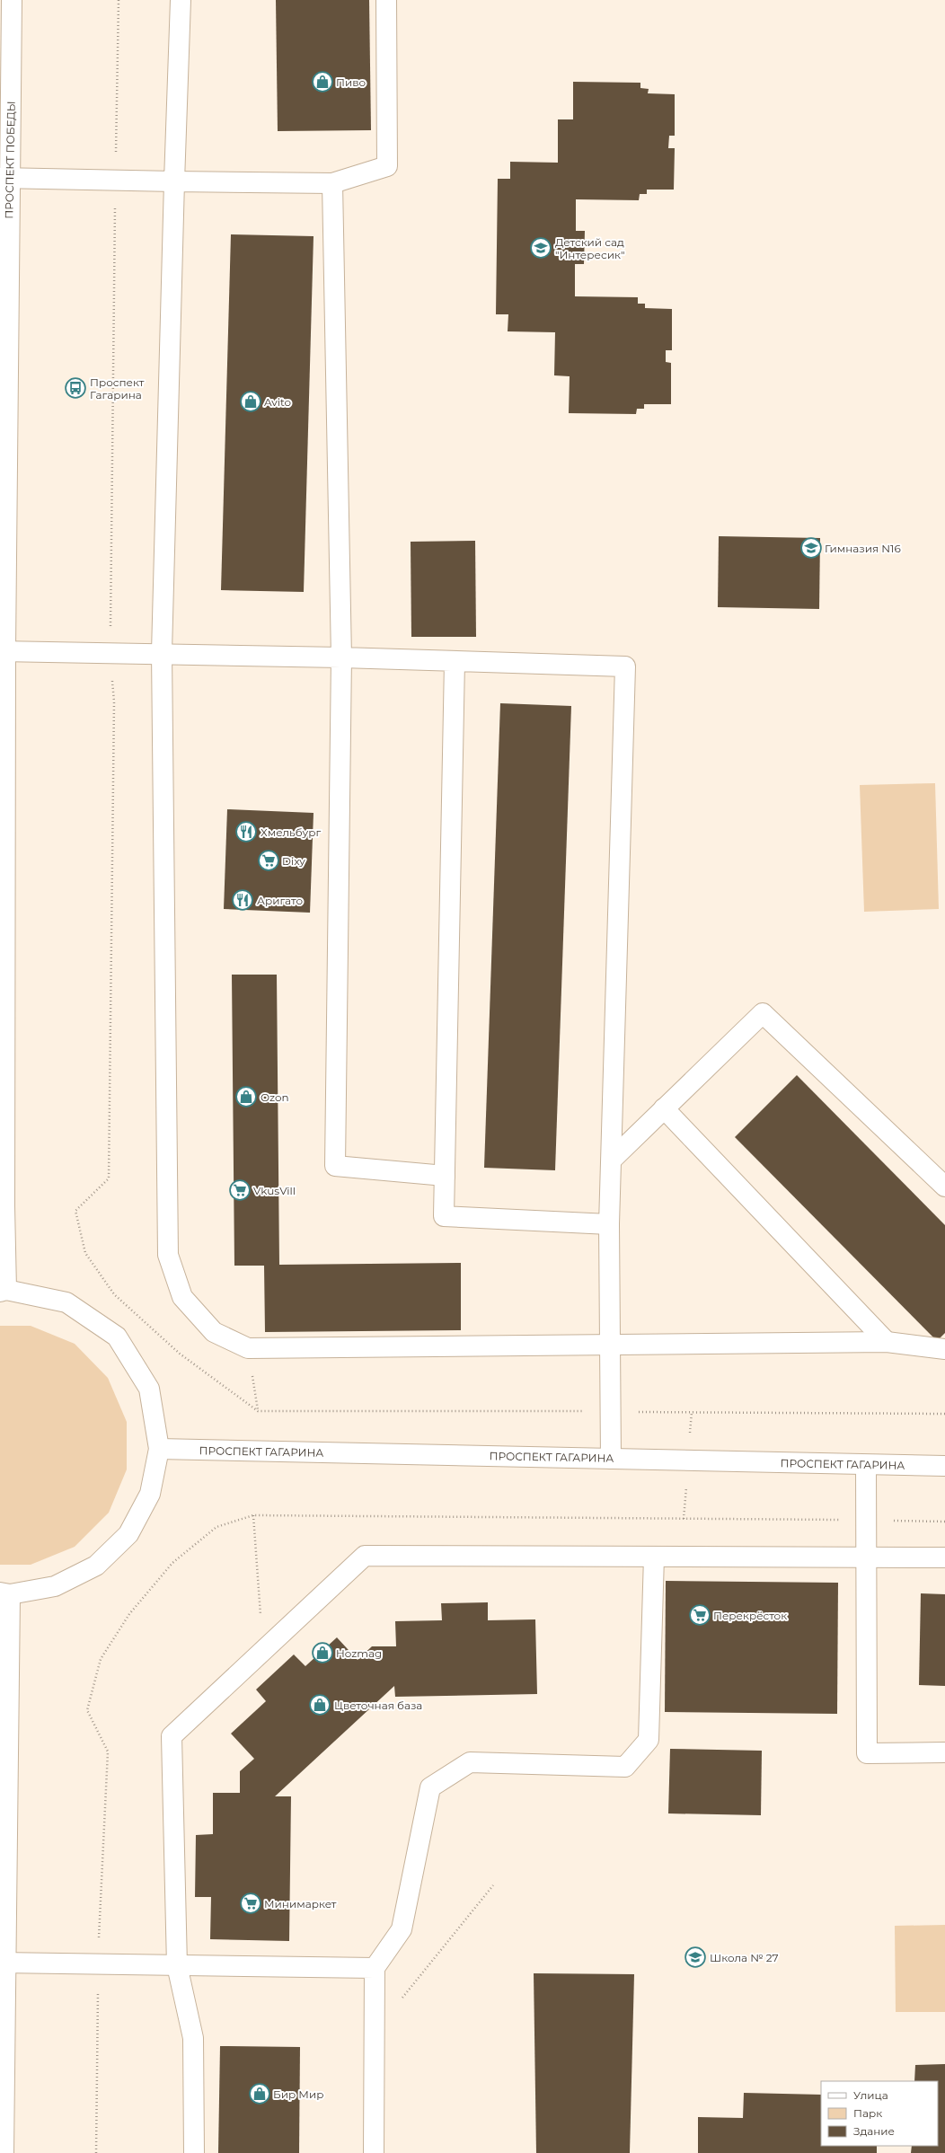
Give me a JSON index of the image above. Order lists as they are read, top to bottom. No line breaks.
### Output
{"streets":{"street":["ПРОСПЕКТ ПОБЕДЫ","ПРОСПЕКТ ГАГАРИНА"]},"places":{"shop":["Пиво","Avito","Ozon","Hozmag","Цветочная база","Бир Мир"],"school or university":["Детский сад \"Интересик\"","Гимназия N16","Школа № 27"],"bus stop":["Проспект Гагарина"],"restaurant":["Хмельбург","Аригато"],"supermarket":["Dixy","VkusVill","Перекрёсток","Минимаркет"]},"legend":["Улица","Парк","Здание"]}
